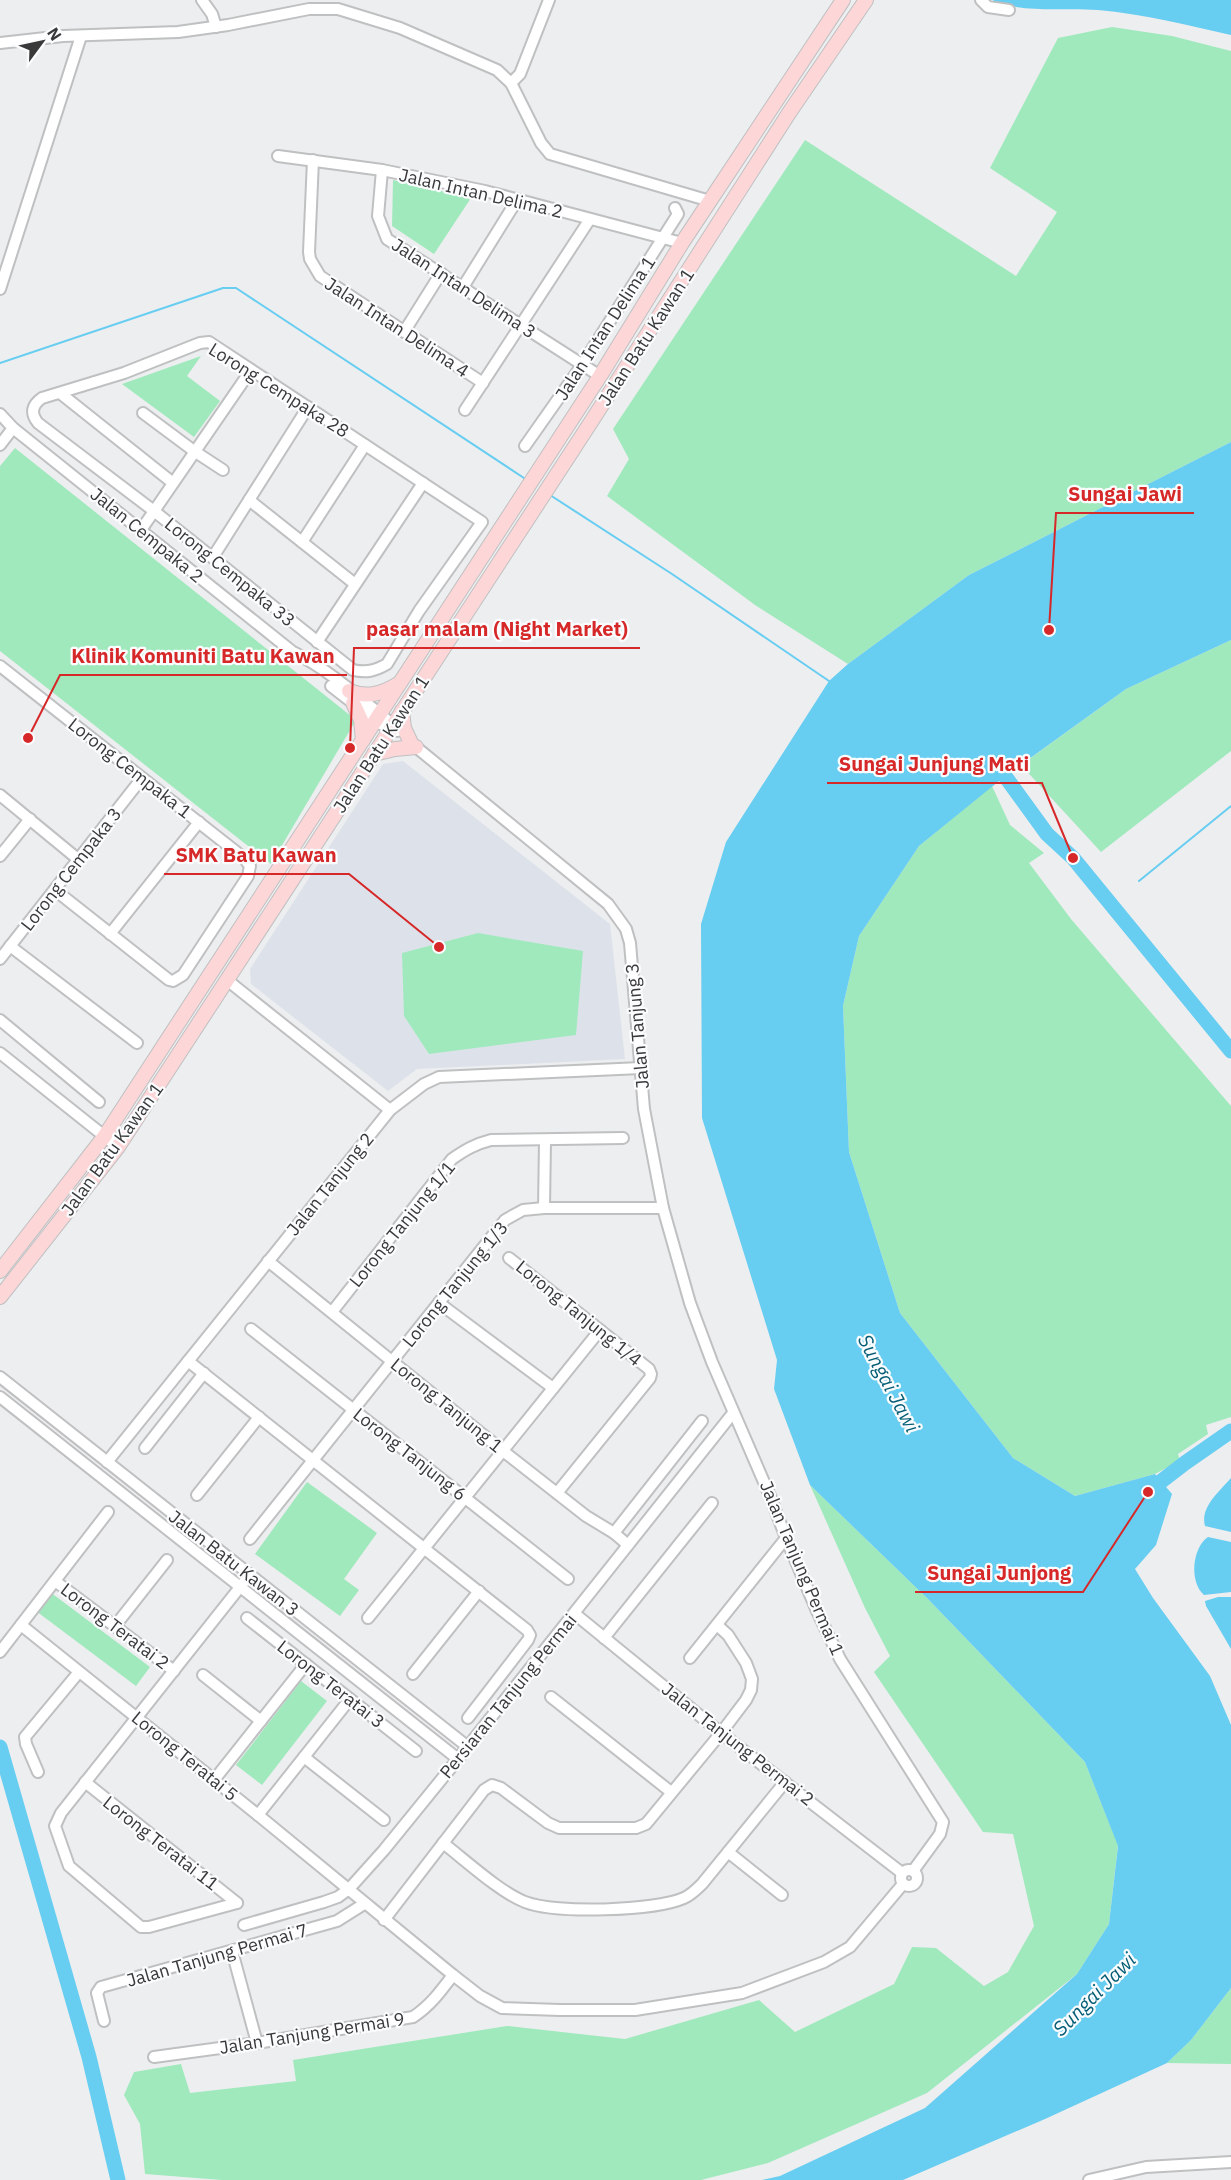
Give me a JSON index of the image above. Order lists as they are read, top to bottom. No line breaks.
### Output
{"streets":{"street":["Jalan Intan Delima 2","Jalan Intan Delima 3","Jalan Intan Delima 4","Jalan Intan Delima 1","Jalan Batu Kawan 1","Lorong Cempaka 28","Jalan Cempaka 2","Lorong Cempaka 33","Lorong Cempaka 1","Lorong Cempaka 3","Jalan Tanjung 3","Jalan Tanjung 2","Lorong Tanjung 1/1","Lorong Tanjung 1/3","Lorong Tanjung 1/4","Lorong Tanjung 1","Lorong Tanjung 6","Jalan Batu Kawan 3","Jalan Tanjung Permai 1","Lorong Teratai 2","Lorong Teratai 3","Persiaran Tanjung Permai","Jalan Tanjung Permai 2","Lorong Teratai 5","Lorong Teratai 11","Jalan Tanjung Permai 7","Jalan Tanjung Permai 9"]},"crossings":[["Jalan Intan Delima 2","Jalan Intan Delima 3"],["Jalan Intan Delima 2","Jalan Intan Delima 4"],["Jalan Intan Delima 2","Jalan Intan Delima 1"],["Jalan Intan Delima 2","Jalan Batu Kawan 1"],["Jalan Intan Delima 3","Jalan Intan Delima 1"],["Jalan Intan Delima 3","Jalan Batu Kawan 1"],["Jalan Batu Kawan 1","Jalan Cempaka 2"],["Jalan Batu Kawan 1","Jalan Tanjung 3"],["Lorong Cempaka 28","Lorong Cempaka 33"],["Jalan Cempaka 2","Jalan Tanjung 3"],["Lorong Cempaka 1","Lorong Cempaka 3"],["Jalan Tanjung 3","Jalan Tanjung 2"],["Jalan Tanjung 3","Lorong Tanjung 1/3"],["Jalan Tanjung 3","Jalan Tanjung Permai 1"],["Jalan Tanjung 3","Persiaran Tanjung Permai"],["Jalan Tanjung 2","Lorong Tanjung 1"],["Jalan Tanjung 2","Jalan Batu Kawan 3"],["Lorong Tanjung 1/1","Lorong Tanjung 1"],["Lorong Tanjung 1/3","Lorong Tanjung 1"],["Lorong Tanjung 1/3","Lorong Tanjung 6"],["Lorong Tanjung 1/4","Lorong Tanjung 1"],["Lorong Tanjung 1","Persiaran Tanjung Permai"],["Jalan Batu Kawan 3","Persiaran Tanjung Permai"],["Jalan Tanjung Permai 1","Persiaran Tanjung Permai"],["Jalan Tanjung Permai 1","Lorong Teratai 5"],["Persiaran Tanjung Permai","Jalan Tanjung Permai 2"],["Persiaran Tanjung Permai","Lorong Teratai 5"],["Jalan Tanjung Permai 2","Lorong Teratai 5"],["Lorong Teratai 5","Jalan Tanjung Permai 7"],["Lorong Teratai 5","Jalan Tanjung Permai 9"]],"water":["Sungai Jawi"],"places":["Sungai Jawi","Klinik Komuniti Batu Kawan","pasar malam (Night Market)","Sungai Junjung Mati","SMK Batu Kawan","Sungai Junjong"],"north":"top right"}
